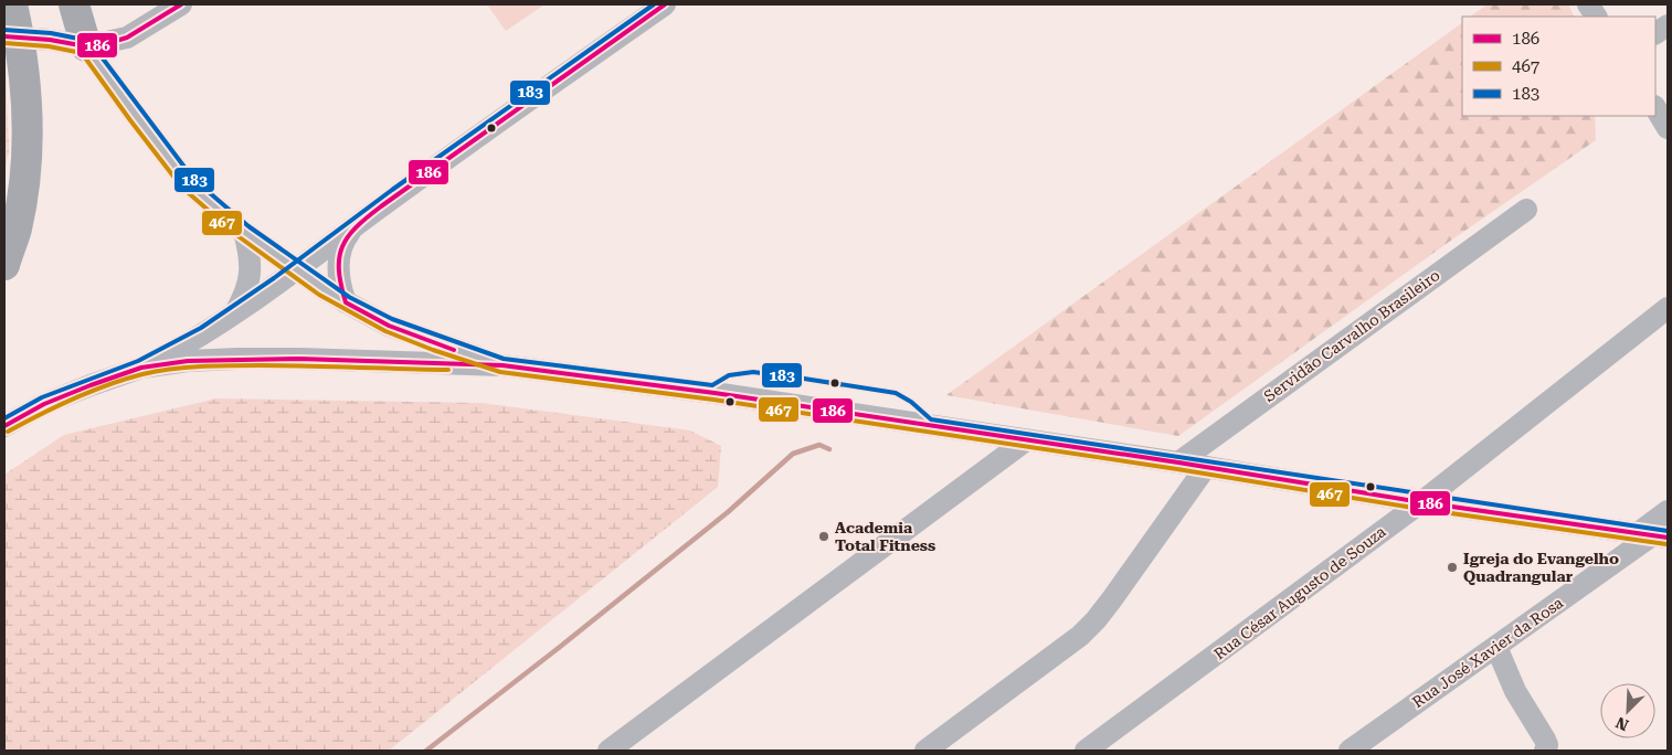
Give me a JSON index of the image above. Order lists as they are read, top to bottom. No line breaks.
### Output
{"streets":{"street":["Servidão Carvalho Brasileiro","Rua César Augusto de Souza","Rua José Xavier da Rosa"]},"places":["Academia Total Fitness","Igreja do Evangelho Quadrangular"],"lines":["transit line 186","transit line 183","transit line 467"],"legend":["186","467","183"],"north":"bottom left"}
